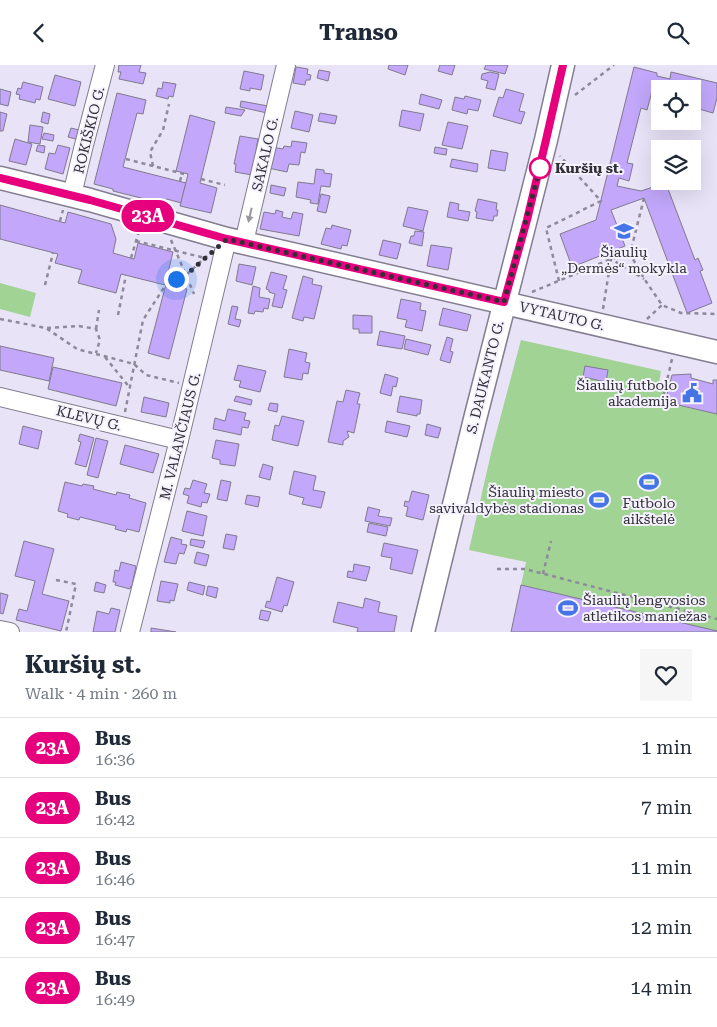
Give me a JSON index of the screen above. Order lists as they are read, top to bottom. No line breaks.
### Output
{"streets":{"main road":["VYTAUTO G.","S. DAUKANTO G."],"street":["ROKIŠKIO G.","SAKALO G.","KLEVŲ G.","M. VALANČIAUS G."]},"crossings":[["ROKIŠKIO G.","VYTAUTO G."],["SAKALO G.","VYTAUTO G."],["SAKALO G.","M. VALANČIAUS G."],["VYTAUTO G.","S. DAUKANTO G."],["VYTAUTO G.","M. VALANČIAUS G."],["KLEVŲ G.","M. VALANČIAUS G."]],"one_way":["SAKALO G."],"places":{"other":["Kuršių st."],"school or university":["Šiaulių „Dermės“ mokykla"],"public building":["Šiaulių futbolo akademija"],"sports":["Futbolo aikštelė","Šiaulių miesto savivaldybės stadionas","Šiaulių lengvosios atletikos maniežas"]},"lines":["bus line 23A"],"page":{"header":"Transo","on_map":"23A","heading":["Kuršių st.","Walk · 4 min · 260 m"],"list":[{"mark":"23A","name":"Bus","note":"16:36","value":"1 min"},{"mark":"23A","name":"Bus","note":"16:42","value":"7 min"},{"mark":"23A","name":"Bus","note":"16:46","value":"11 min"},{"mark":"23A","name":"Bus","note":"16:47","value":"12 min"},{"mark":"23A","name":"Bus","note":"16:49","value":"14 min"}]}}
